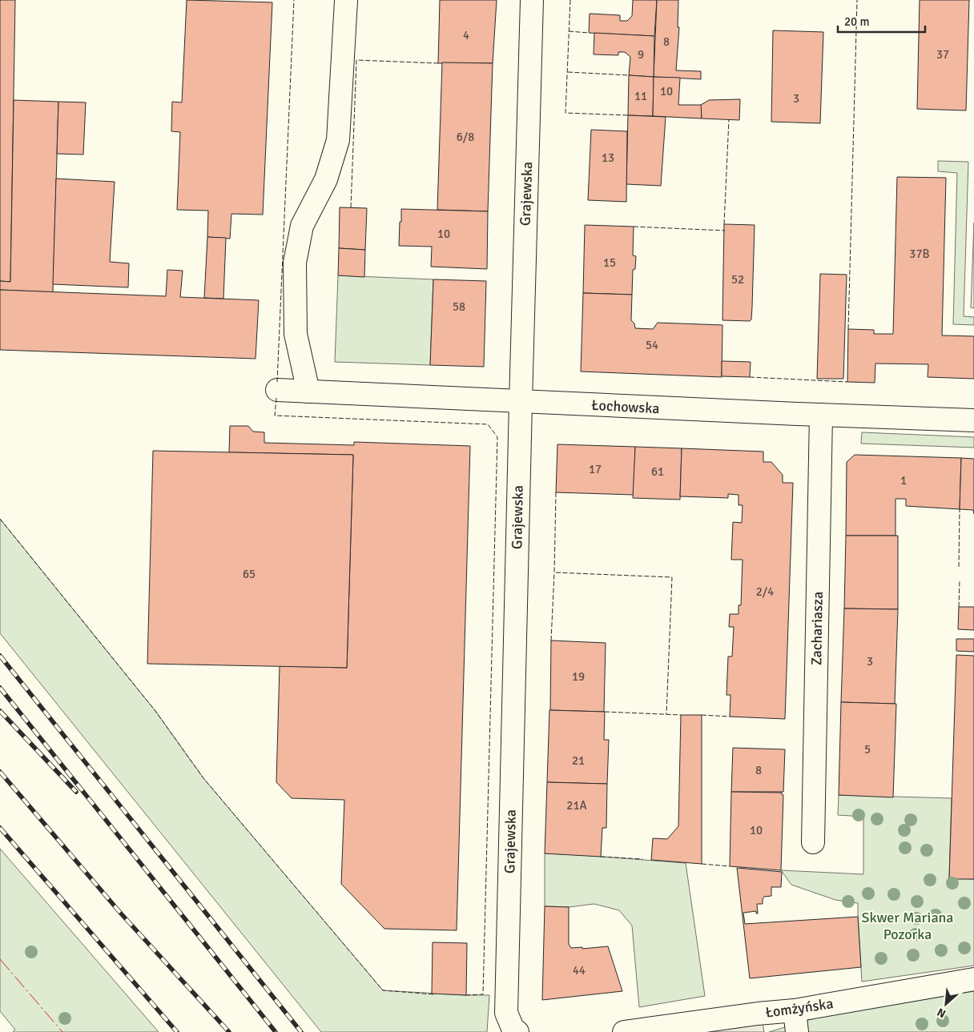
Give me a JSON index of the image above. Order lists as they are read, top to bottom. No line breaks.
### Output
{"streets":{"street":["Grajewska","Łochowska","Zachariasza","Łomżyńska"]},"crossings":[["Grajewska","Łochowska"],["Łochowska","Zachariasza"]],"parks":["Skwer Mariana Pozorka"],"house_numbers":["4","8","9","37","10","11","3","6/8","13","10","37B","15","52","58","54","17","61","1","65","2/4","3","19","5","21","8","21A","10","44"],"scale_bar":"20 m","north":"bottom left"}
